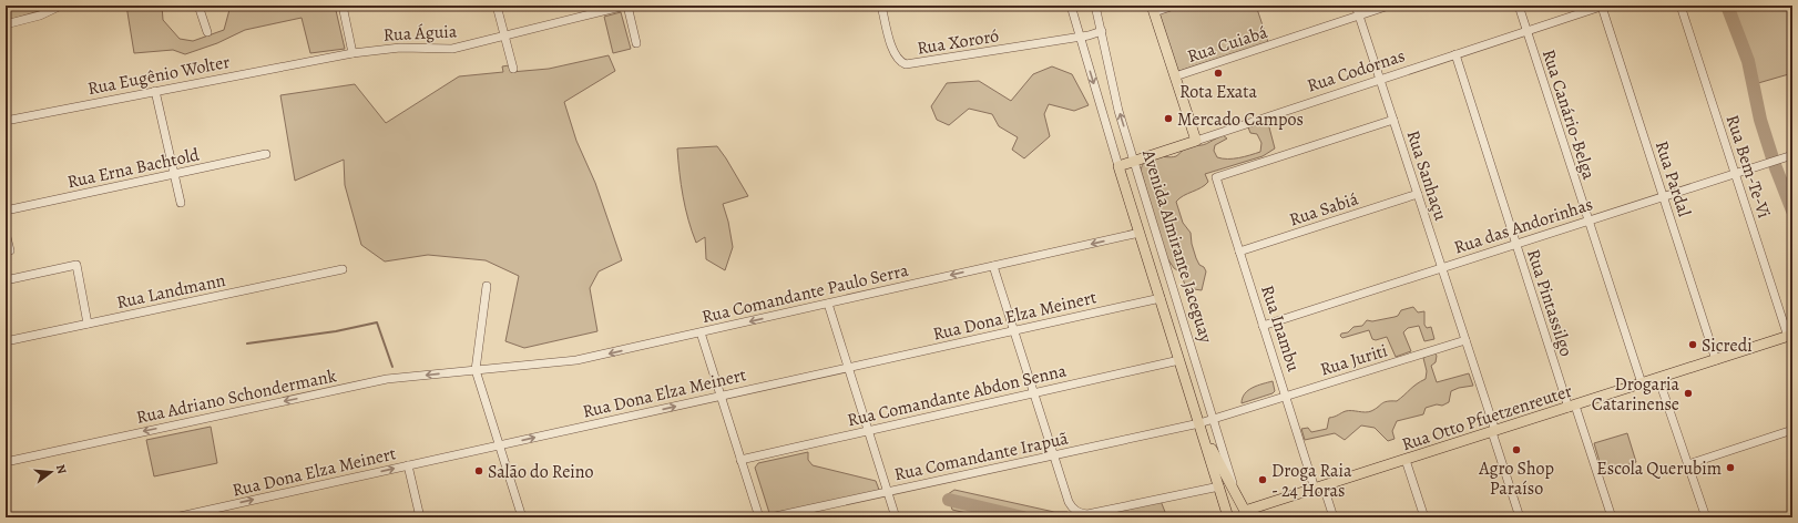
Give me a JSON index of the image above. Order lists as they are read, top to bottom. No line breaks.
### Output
{"streets":{"main road":["Rua Codornas","Avenida Almirante Jaceguay","Rua Otto Pfuetzenreuter"],"street":["Rua Águia","Rua Xororó","Rua Cuiabá","Rua Eugênio Wolter","Rua Canário-Belga","Rua Bem-Te-Vi","Rua Erna Bachtold","Rua Sanhaçu","Rua Pardal","Rua Sabiá","Rua das Andorinhas","Rua Landmann","Rua Comandante Paulo Serra","Rua Pintassilgo","Rua Dona Elza Meinert","Rua Inambu","Rua Juriti","Rua Comandante Abdon Senna","Rua Adriano Schondermank","Rua Comandante Irapuã"]},"crossings":[["Rua Águia","Rua Eugênio Wolter"],["Rua Xororó","Avenida Almirante Jaceguay"],["Rua Cuiabá","Rua Sanhaçu"],["Rua Codornas","Rua Canário-Belga"],["Rua Codornas","Rua Sanhaçu"],["Rua Codornas","Rua Pardal"],["Rua Codornas","Avenida Almirante Jaceguay"],["Rua Codornas","Rua Pintassilgo"],["Rua Canário-Belga","Rua das Andorinhas"],["Rua Canário-Belga","Rua Otto Pfuetzenreuter"],["Rua Bem-Te-Vi","Rua das Andorinhas"],["Rua Bem-Te-Vi","Rua Otto Pfuetzenreuter"],["Rua Sanhaçu","Rua Sabiá"],["Rua Sanhaçu","Rua das Andorinhas"],["Rua Sanhaçu","Rua Inambu"],["Rua Sanhaçu","Rua Juriti"],["Rua Sanhaçu","Rua Otto Pfuetzenreuter"],["Rua Pardal","Rua das Andorinhas"],["Rua Pardal","Rua Otto Pfuetzenreuter"],["Rua Sabiá","Rua Inambu"],["Rua das Andorinhas","Rua Pintassilgo"],["Rua das Andorinhas","Rua Inambu"],["Avenida Almirante Jaceguay","Rua Comandante Paulo Serra"],["Avenida Almirante Jaceguay","Rua Dona Elza Meinert"],["Avenida Almirante Jaceguay","Rua Juriti"],["Avenida Almirante Jaceguay","Rua Comandante Abdon Senna"],["Avenida Almirante Jaceguay","Rua Otto Pfuetzenreuter"],["Avenida Almirante Jaceguay","Rua Comandante Irapuã"],["Rua Comandante Paulo Serra","Rua Adriano Schondermank"],["Rua Pintassilgo","Rua Otto Pfuetzenreuter"],["Rua Inambu","Rua Juriti"],["Rua Inambu","Rua Otto Pfuetzenreuter"],["Rua Juriti","Rua Comandante Irapuã"]],"one_way":["Rua Comandante Paulo Serra","Rua Dona Elza Meinert","Rua Adriano Schondermank"],"places":["Rota Exata","Mercado Campos","Sicredi","Drogaria Catarinense","Agro Shop Paraíso","Escola Querubim","Salão do Reino","Droga Raia - 24 Horas"],"north":"right"}
